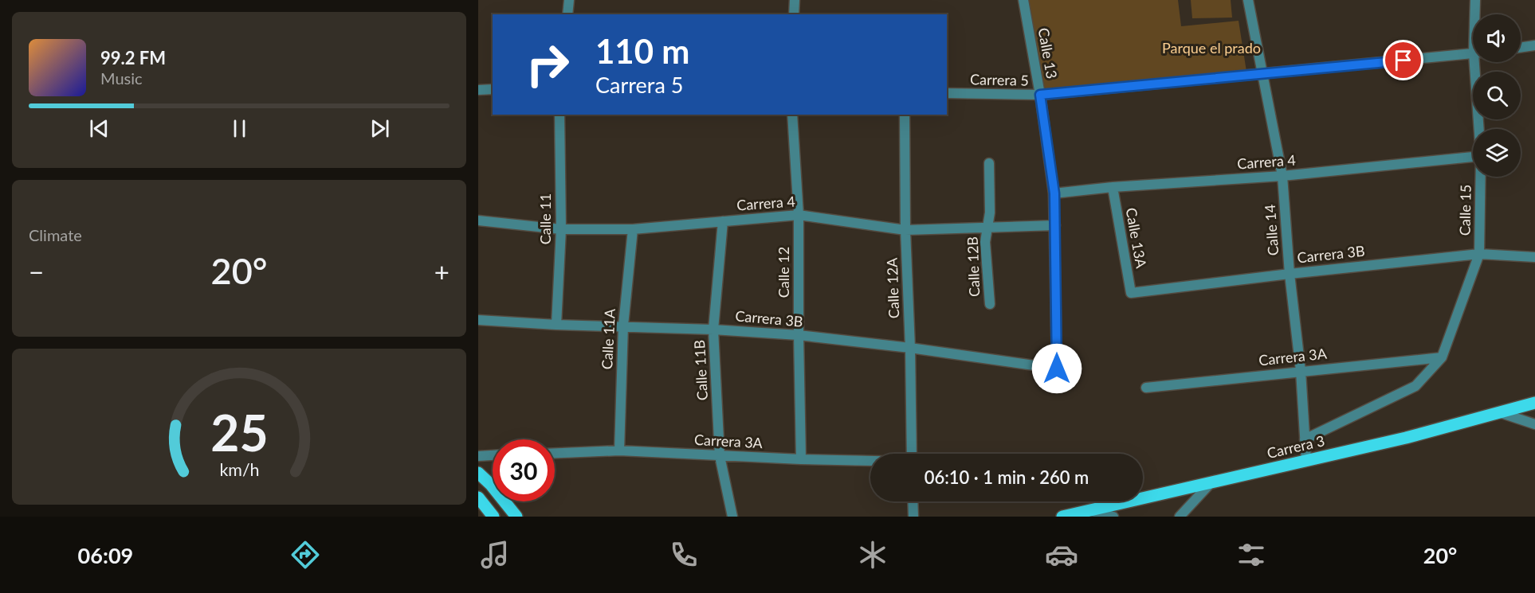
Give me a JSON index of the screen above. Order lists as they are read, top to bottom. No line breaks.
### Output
{"streets":{"main road":["Carrera 3"],"street":["Calle 13","Carrera 5","Carrera 4","Calle 15","Calle 11","Calle 14","Calle 13A","Carrera 3B","Calle 12B","Calle 12","Calle 12A","Calle 11A","Carrera 3A","Calle 11B"]},"crossings":[["Calle 13","Carrera 5"],["Calle 13","Carrera 4"],["Calle 13","Carrera 3B"],["Carrera 5","Calle 14"],["Carrera 4","Calle 11"],["Carrera 4","Calle 14"],["Carrera 4","Calle 13A"],["Carrera 4","Calle 12B"],["Carrera 4","Calle 12"],["Carrera 4","Calle 12A"],["Carrera 4","Calle 11A"],["Carrera 4","Calle 11B"],["Calle 15","Carrera 3B"],["Calle 15","Carrera 3A"],["Calle 11","Carrera 3B"],["Calle 14","Carrera 3B"],["Calle 14","Carrera 3A"],["Calle 14","Carrera 3"],["Calle 13A","Carrera 3B"],["Carrera 3B","Calle 12"],["Carrera 3B","Calle 12A"],["Carrera 3B","Calle 11A"],["Carrera 3B","Calle 11B"],["Calle 12","Carrera 3A"],["Calle 11A","Carrera 3A"],["Carrera 3A","Calle 11B"]],"parks":["Parque el prado"],"page":{"turn":["110 m","Carrera 5"],"song":["99.2 FM","Music"],"tile":"Climate","heat":["−","20°","+"],"limit":"30","trip":"06:10 · 1 min · 260 m","tabs":["06:09","20°"],"gauge":["25","km/h"]}}
